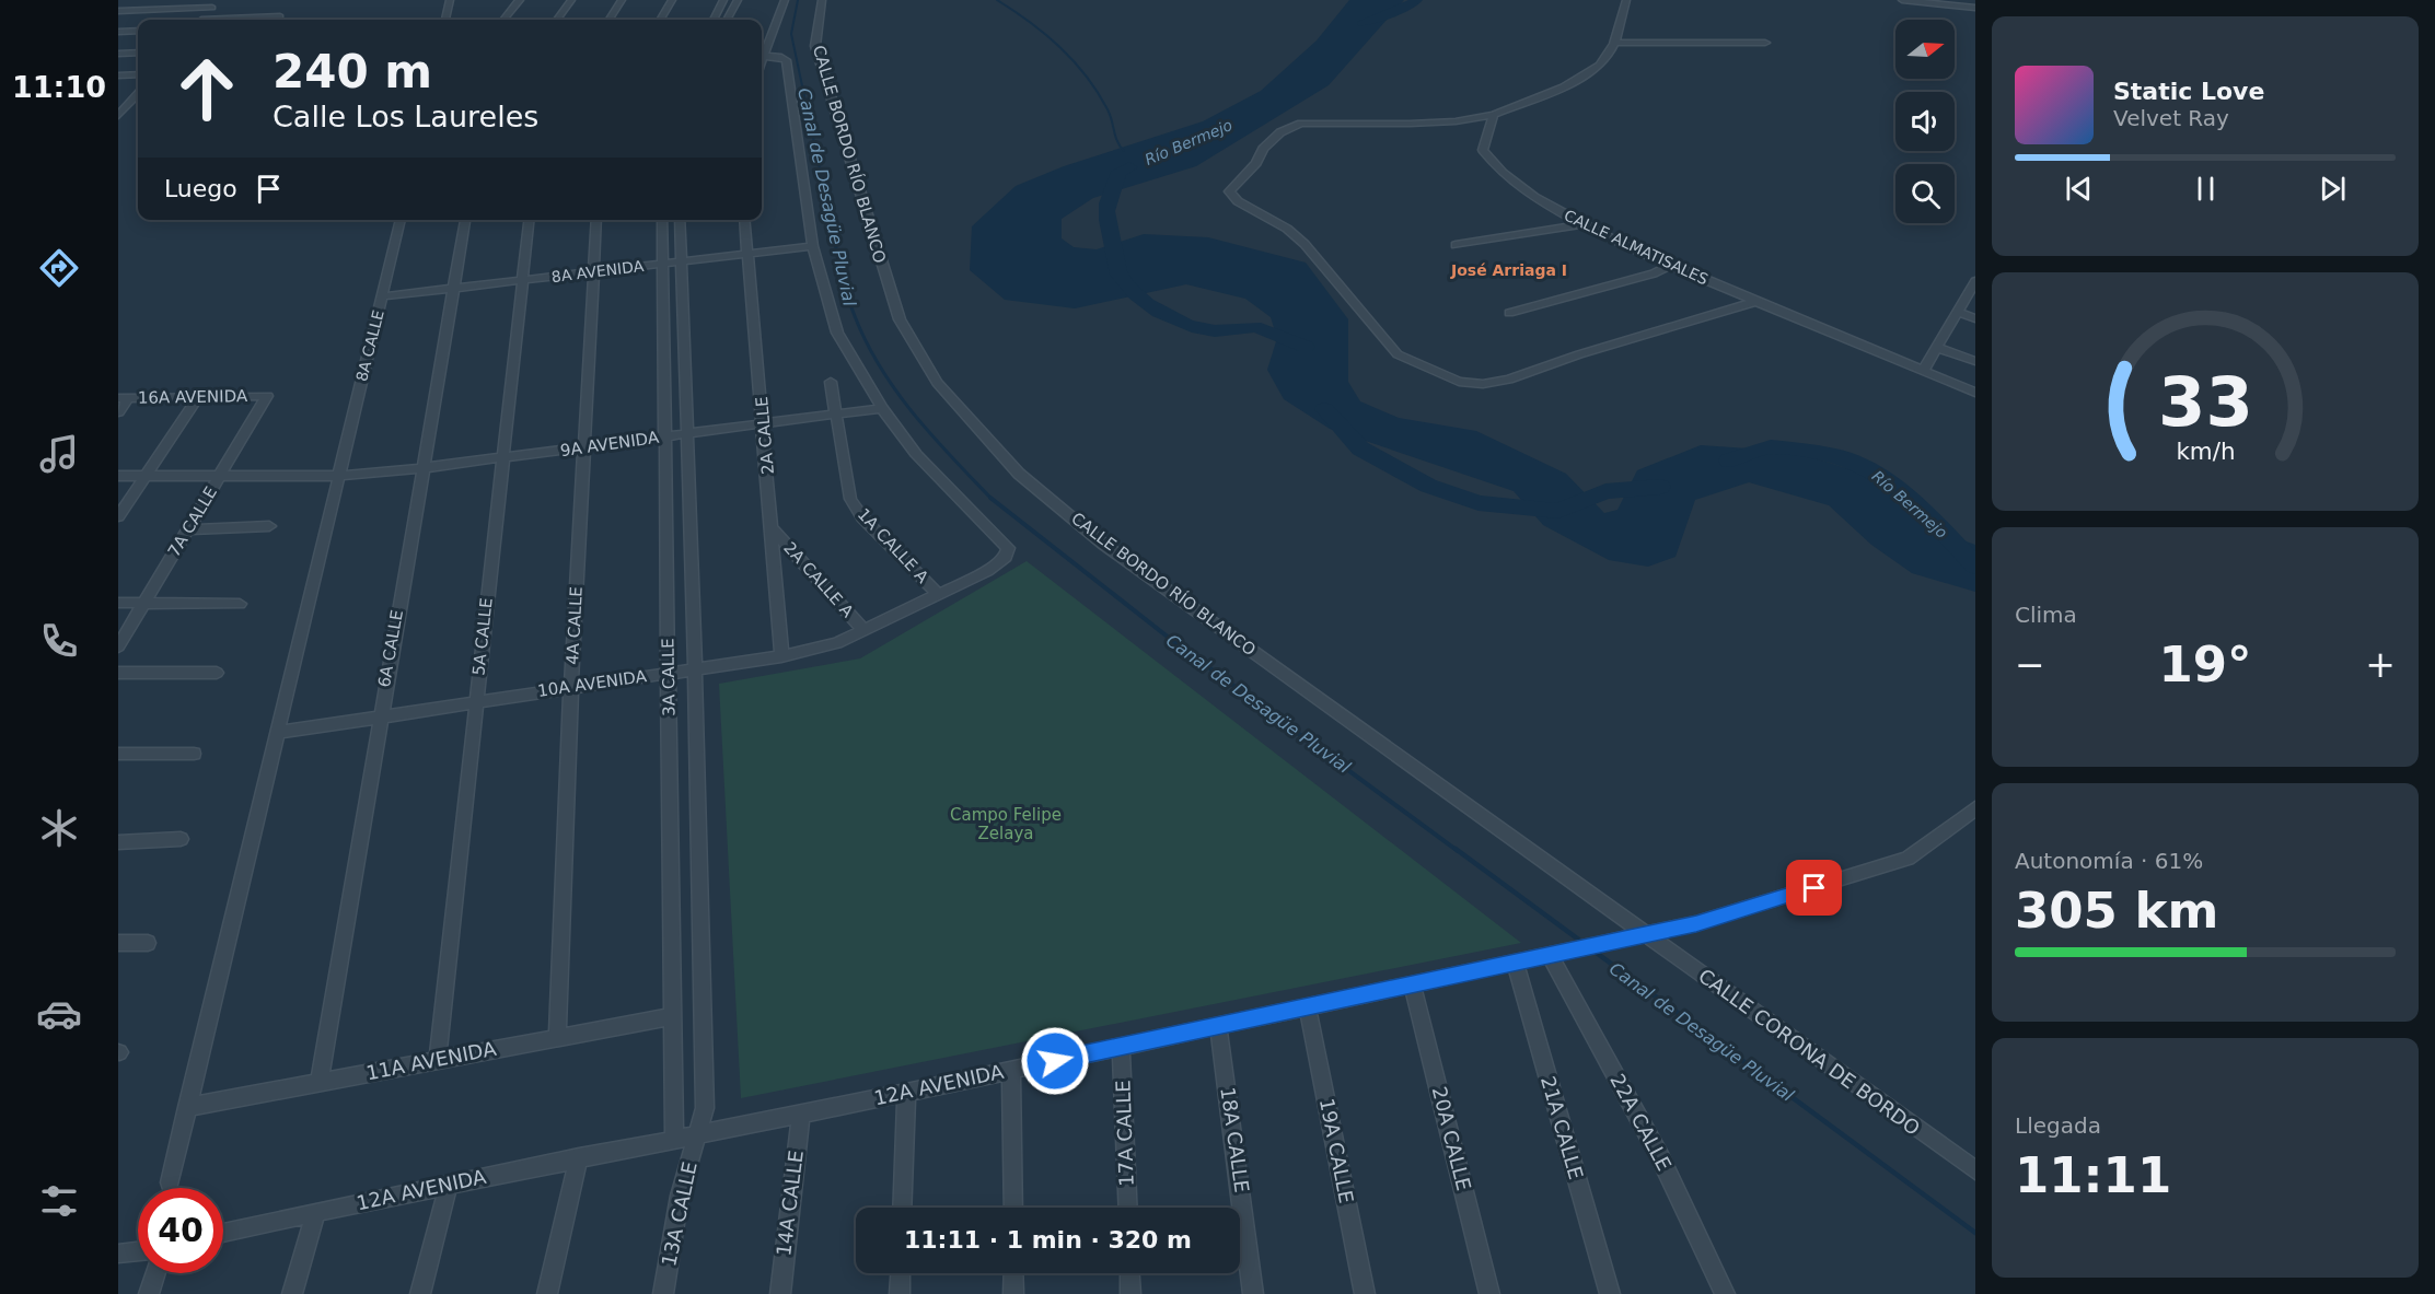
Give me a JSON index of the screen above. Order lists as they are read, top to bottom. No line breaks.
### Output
{"streets":{"street":["CALLE BORDO RÍO BLANCO","CALLE ALMATISALES","8A AVENIDA","8A CALLE","16A AVENIDA","2A CALLE","9A AVENIDA","7A CALLE","1A CALLE A","2A CALLE A","4A CALLE","5A CALLE","6A CALLE","3A CALLE","10A AVENIDA","CALLE CORONA DE BORDO","11A AVENIDA","12A AVENIDA","22A CALLE","21A CALLE","17A CALLE","20A CALLE","18A CALLE","19A CALLE","14A CALLE","13A CALLE"]},"crossings":[["CALLE BORDO RÍO BLANCO","CALLE CORONA DE BORDO"],["CALLE BORDO RÍO BLANCO","12A AVENIDA"],["8A AVENIDA","8A CALLE"],["8A AVENIDA","2A CALLE"],["8A AVENIDA","4A CALLE"],["8A AVENIDA","5A CALLE"],["8A AVENIDA","6A CALLE"],["8A AVENIDA","3A CALLE"],["8A CALLE","9A AVENIDA"],["8A CALLE","10A AVENIDA"],["8A CALLE","11A AVENIDA"],["16A AVENIDA","7A CALLE"],["2A CALLE","9A AVENIDA"],["2A CALLE","2A CALLE A"],["2A CALLE","10A AVENIDA"],["9A AVENIDA","7A CALLE"],["9A AVENIDA","1A CALLE A"],["9A AVENIDA","4A CALLE"],["9A AVENIDA","5A CALLE"],["9A AVENIDA","6A CALLE"],["9A AVENIDA","3A CALLE"],["9A AVENIDA","10A AVENIDA"],["1A CALLE A","10A AVENIDA"],["2A CALLE A","10A AVENIDA"],["4A CALLE","10A AVENIDA"],["4A CALLE","11A AVENIDA"],["5A CALLE","10A AVENIDA"],["5A CALLE","11A AVENIDA"],["6A CALLE","10A AVENIDA"],["6A CALLE","11A AVENIDA"],["3A CALLE","10A AVENIDA"],["3A CALLE","11A AVENIDA"],["3A CALLE","12A AVENIDA"],["3A CALLE","13A CALLE"],["CALLE CORONA DE BORDO","12A AVENIDA"],["12A AVENIDA","22A CALLE"],["12A AVENIDA","21A CALLE"],["12A AVENIDA","17A CALLE"],["12A AVENIDA","20A CALLE"],["12A AVENIDA","18A CALLE"],["12A AVENIDA","19A CALLE"],["12A AVENIDA","14A CALLE"],["12A AVENIDA","13A CALLE"]],"districts":["José Arriaga I"],"water":["Río Bermejo","Canal de Desagüe Pluvial"],"parks":["Campo Felipe Zelaya"],"north":"right","page":{"tabs":"11:10","turn":["240 m","Calle Los Laureles"],"song":["Static Love","Velvet Ray"],"then":"Luego","tile":["Clima",["Autonomía · 61%","305 km"],["Llegada","11:11"]],"heat":["−","19°","+"],"limit":"40","trip":"11:11 · 1 min · 320 m","gauge":["33","km/h"]}}
